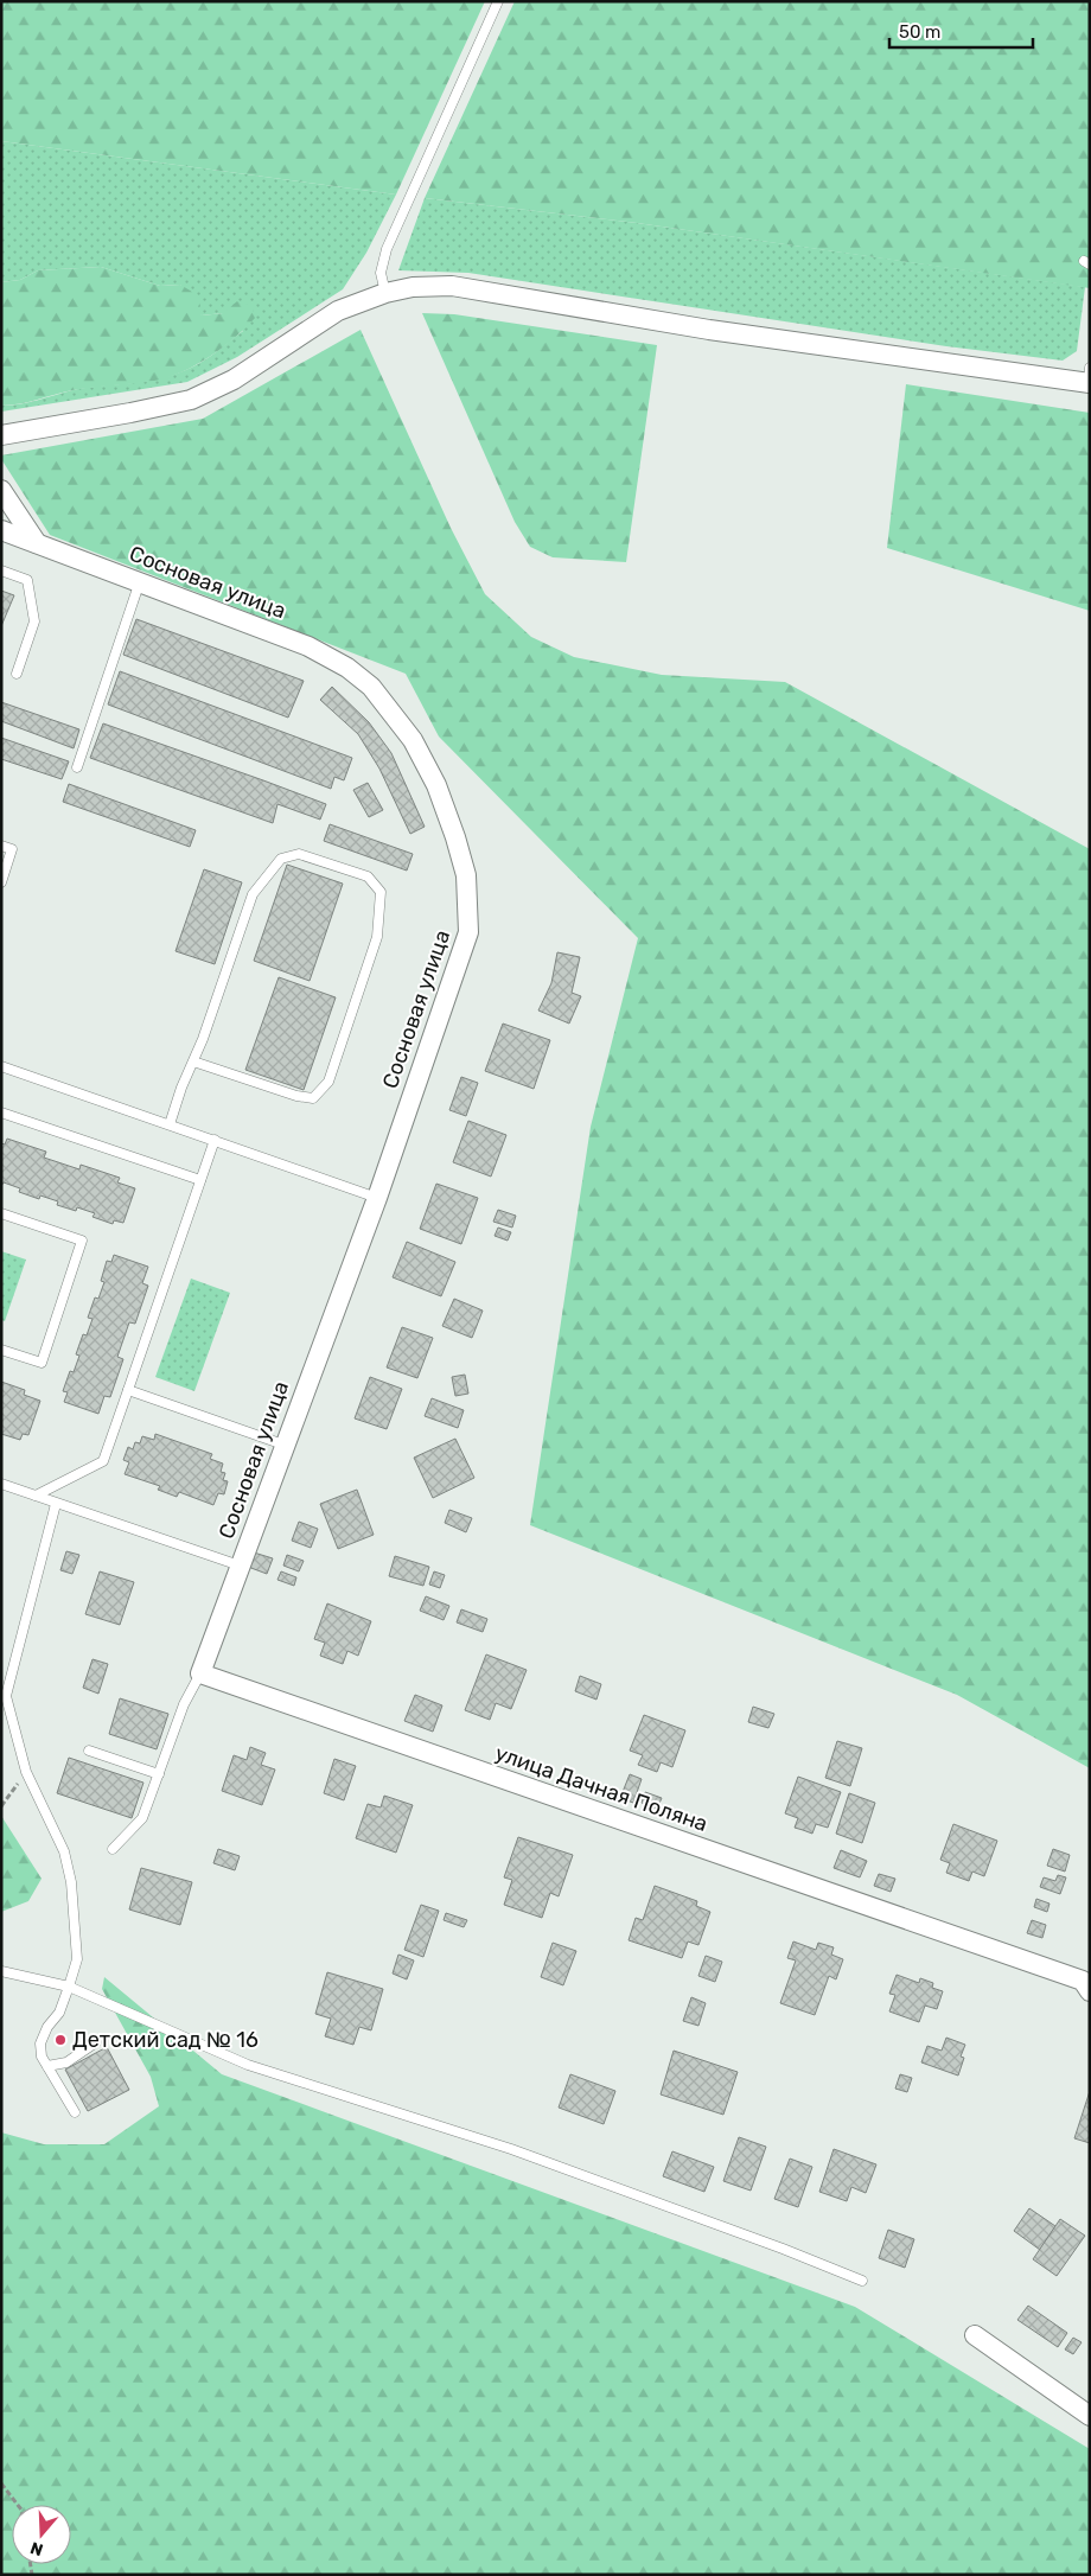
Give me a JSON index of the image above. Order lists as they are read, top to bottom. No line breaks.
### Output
{"streets":{"street":["Сосновая улица","улица Дачная Поляна"]},"places":["Детский сад № 16"],"scale_bar":"50 m","north":"bottom"}
